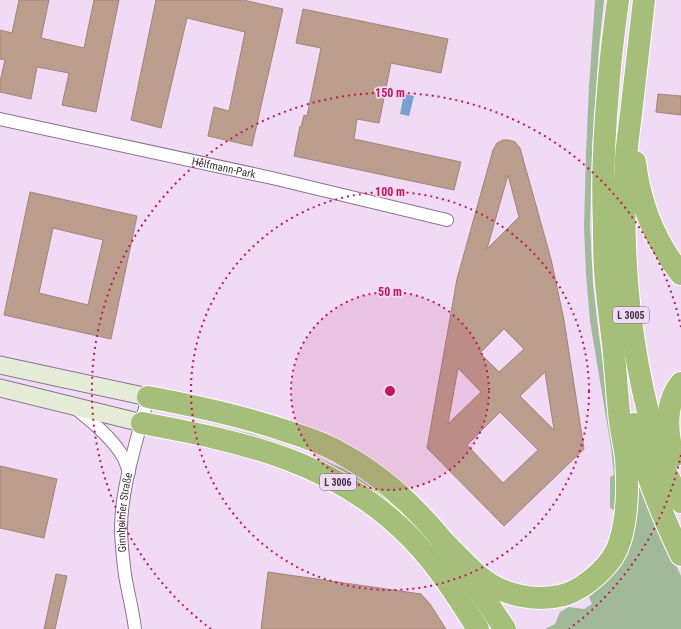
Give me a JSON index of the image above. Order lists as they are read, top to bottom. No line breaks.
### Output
{"streets":{"highway":["L 3005","L 3006"],"street":["Helfmann-Park","Ginnheimer Straße"]},"crossings":[["L 3006","Ginnheimer Straße"]],"rings":["150 m","100 m","50 m"]}
